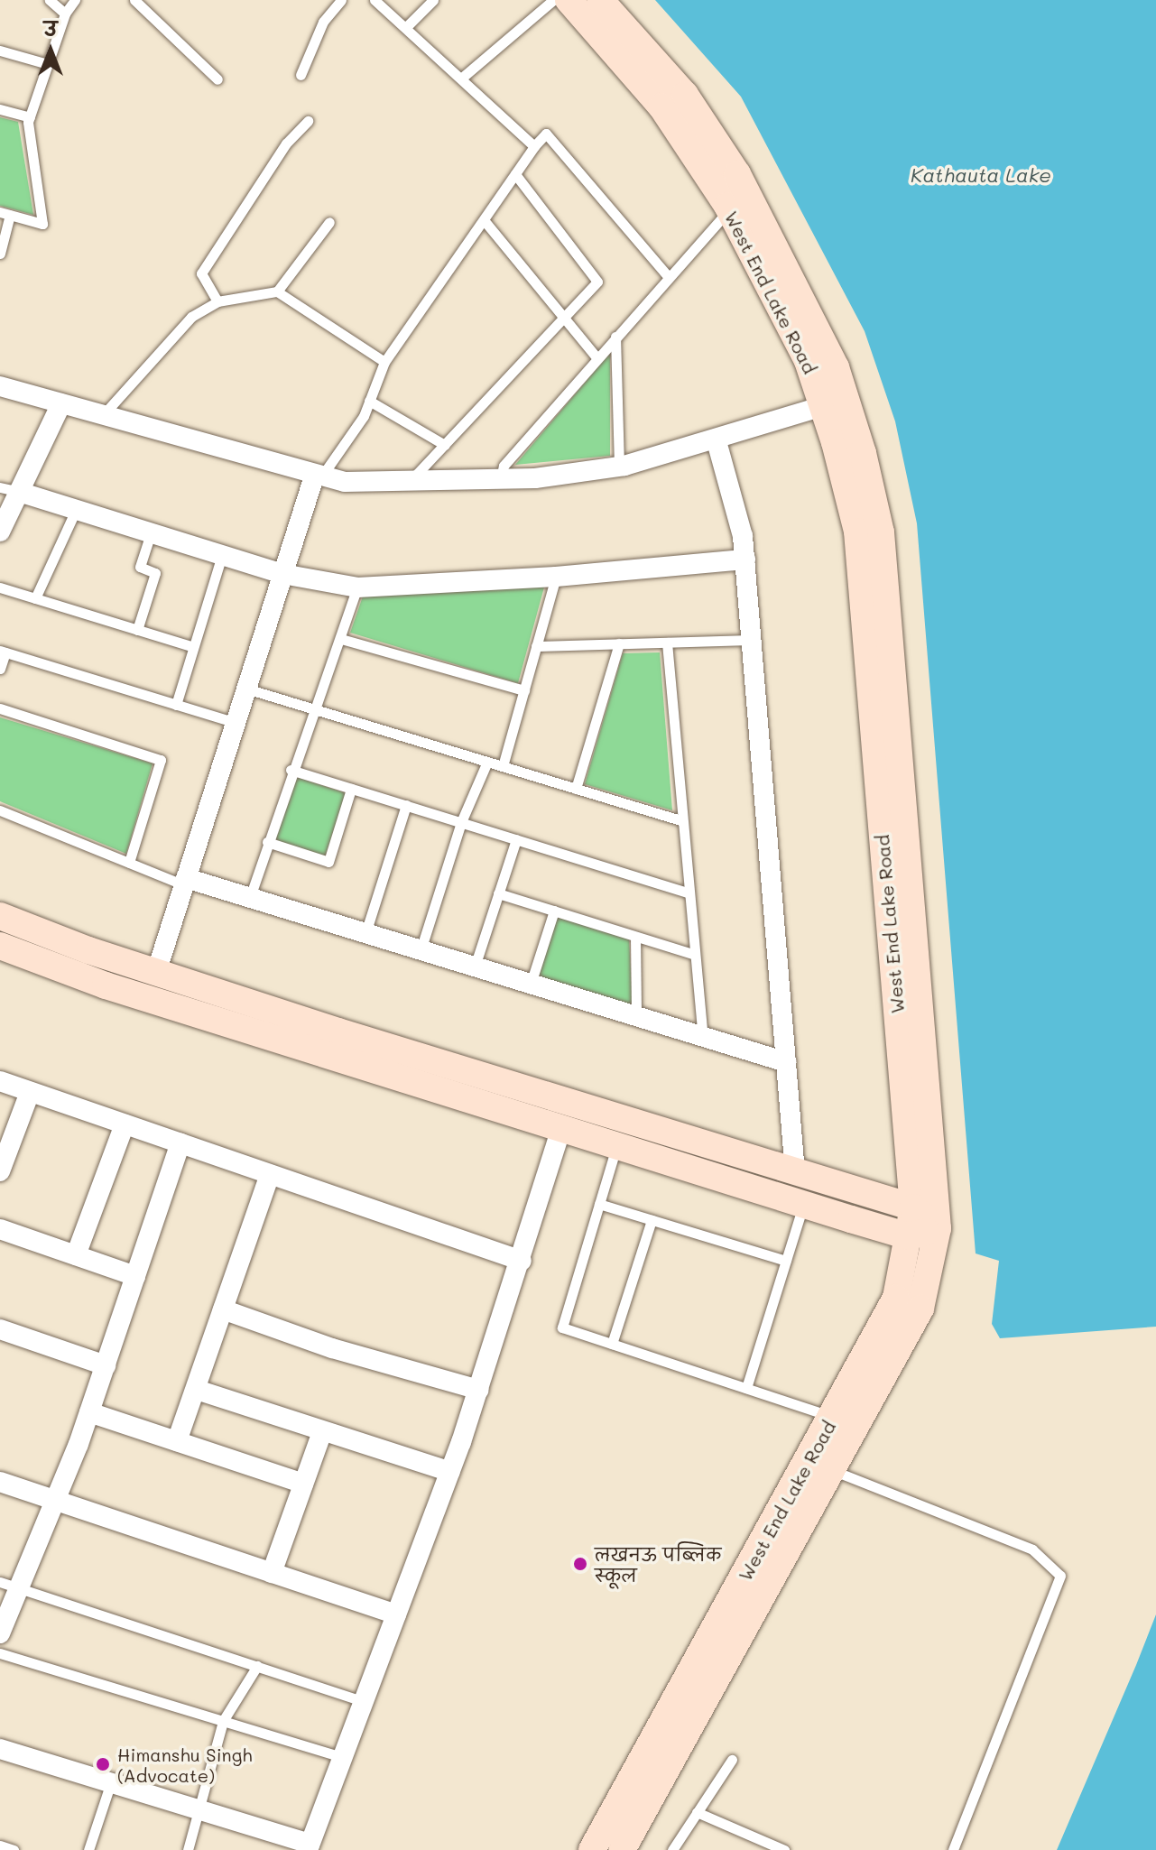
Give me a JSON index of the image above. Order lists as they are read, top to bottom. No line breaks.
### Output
{"streets":{"street":["West End Lake Road"]},"water":["Kathauta Lake"],"places":["लखनऊ पब्लिक स्कूल","Himanshu Singh (Advocate)"],"north":"top"}
